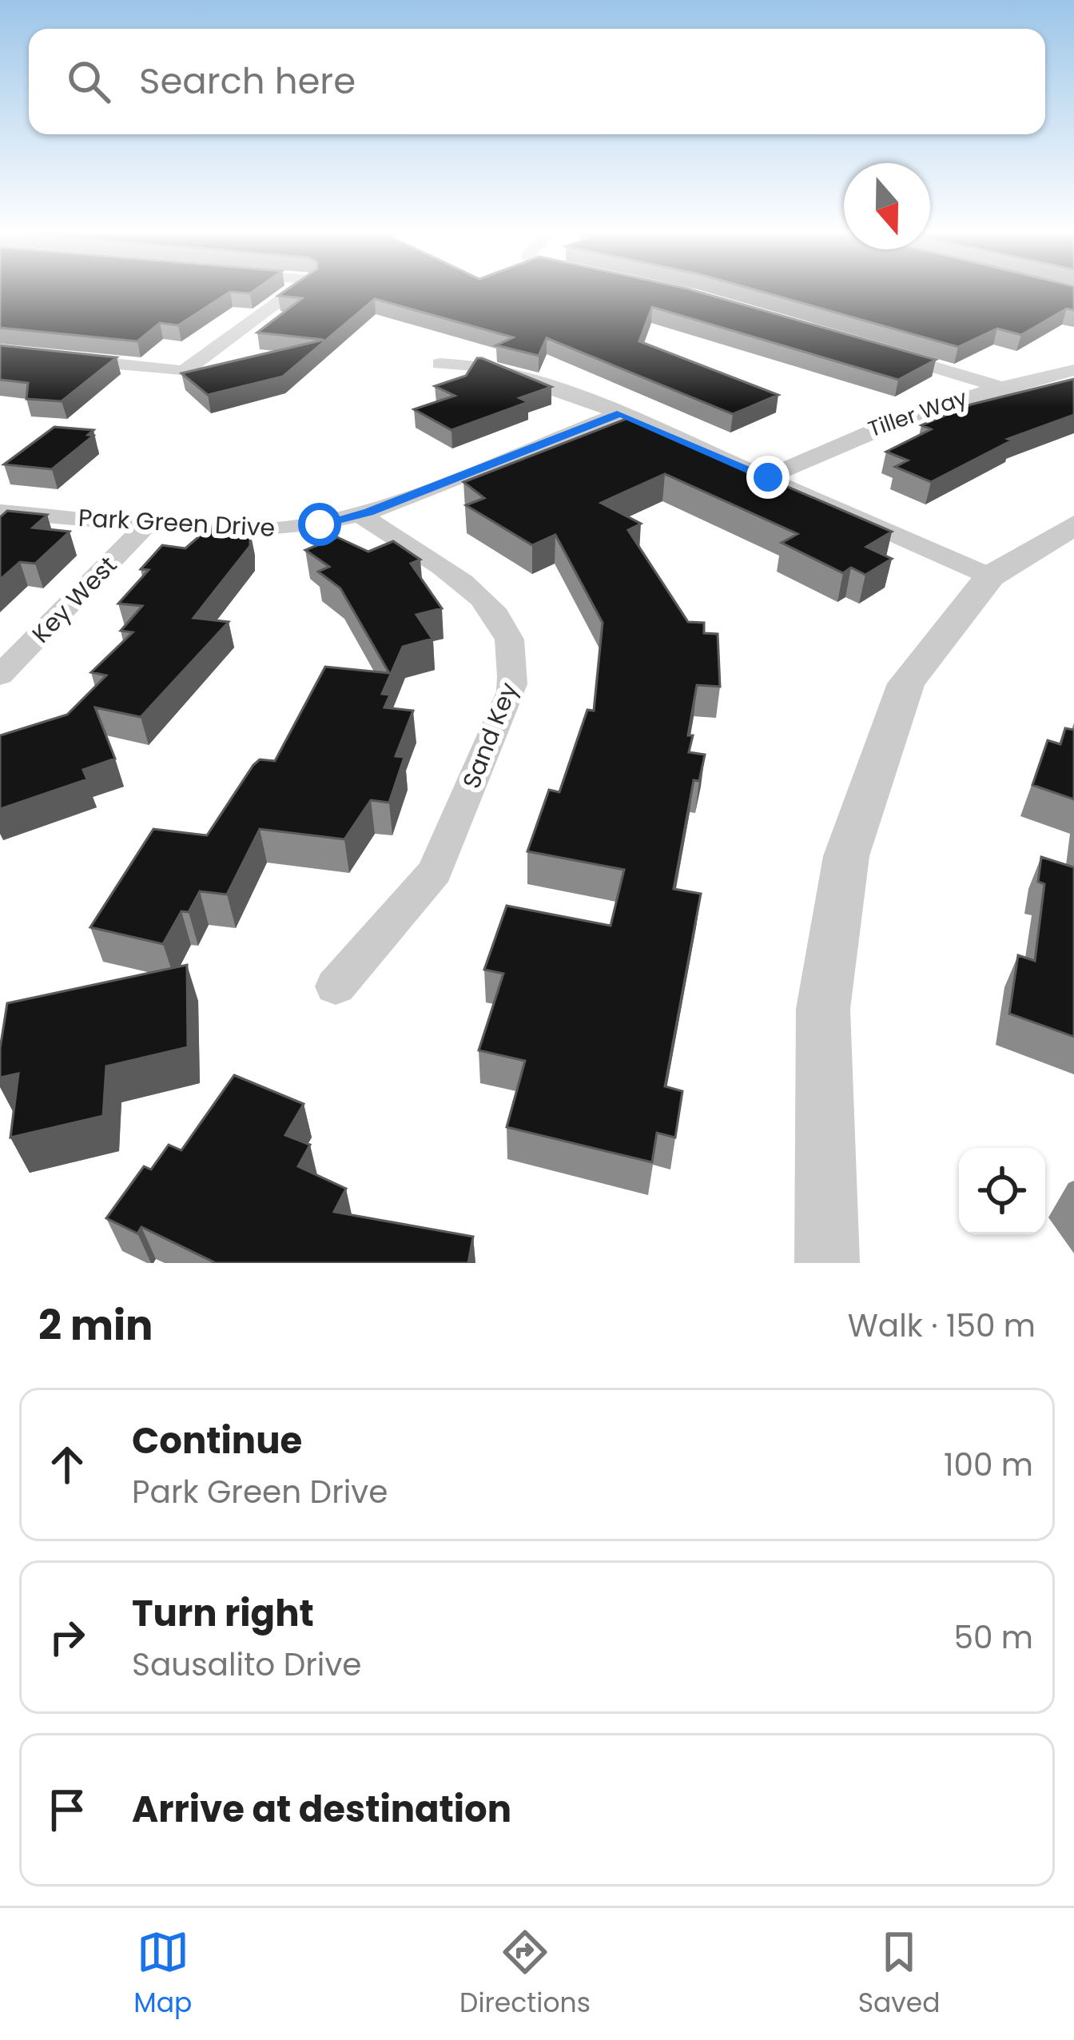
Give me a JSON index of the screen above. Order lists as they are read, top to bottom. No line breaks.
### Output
{"streets":{"street":["Tiller Way","Park Green Drive","Key West","Sand Key"]},"crossings":[["Park Green Drive","Key West"],["Park Green Drive","Sand Key"]],"north":"bottom","page":{"search":"Search here","heading":["2 min","Walk · 150 m"],"list":[["Continue","Park Green Drive","100 m"],["Turn right","Sausalito Drive","50 m"],"Arrive at destination"],"nav":["Map","Directions","Saved"]}}
